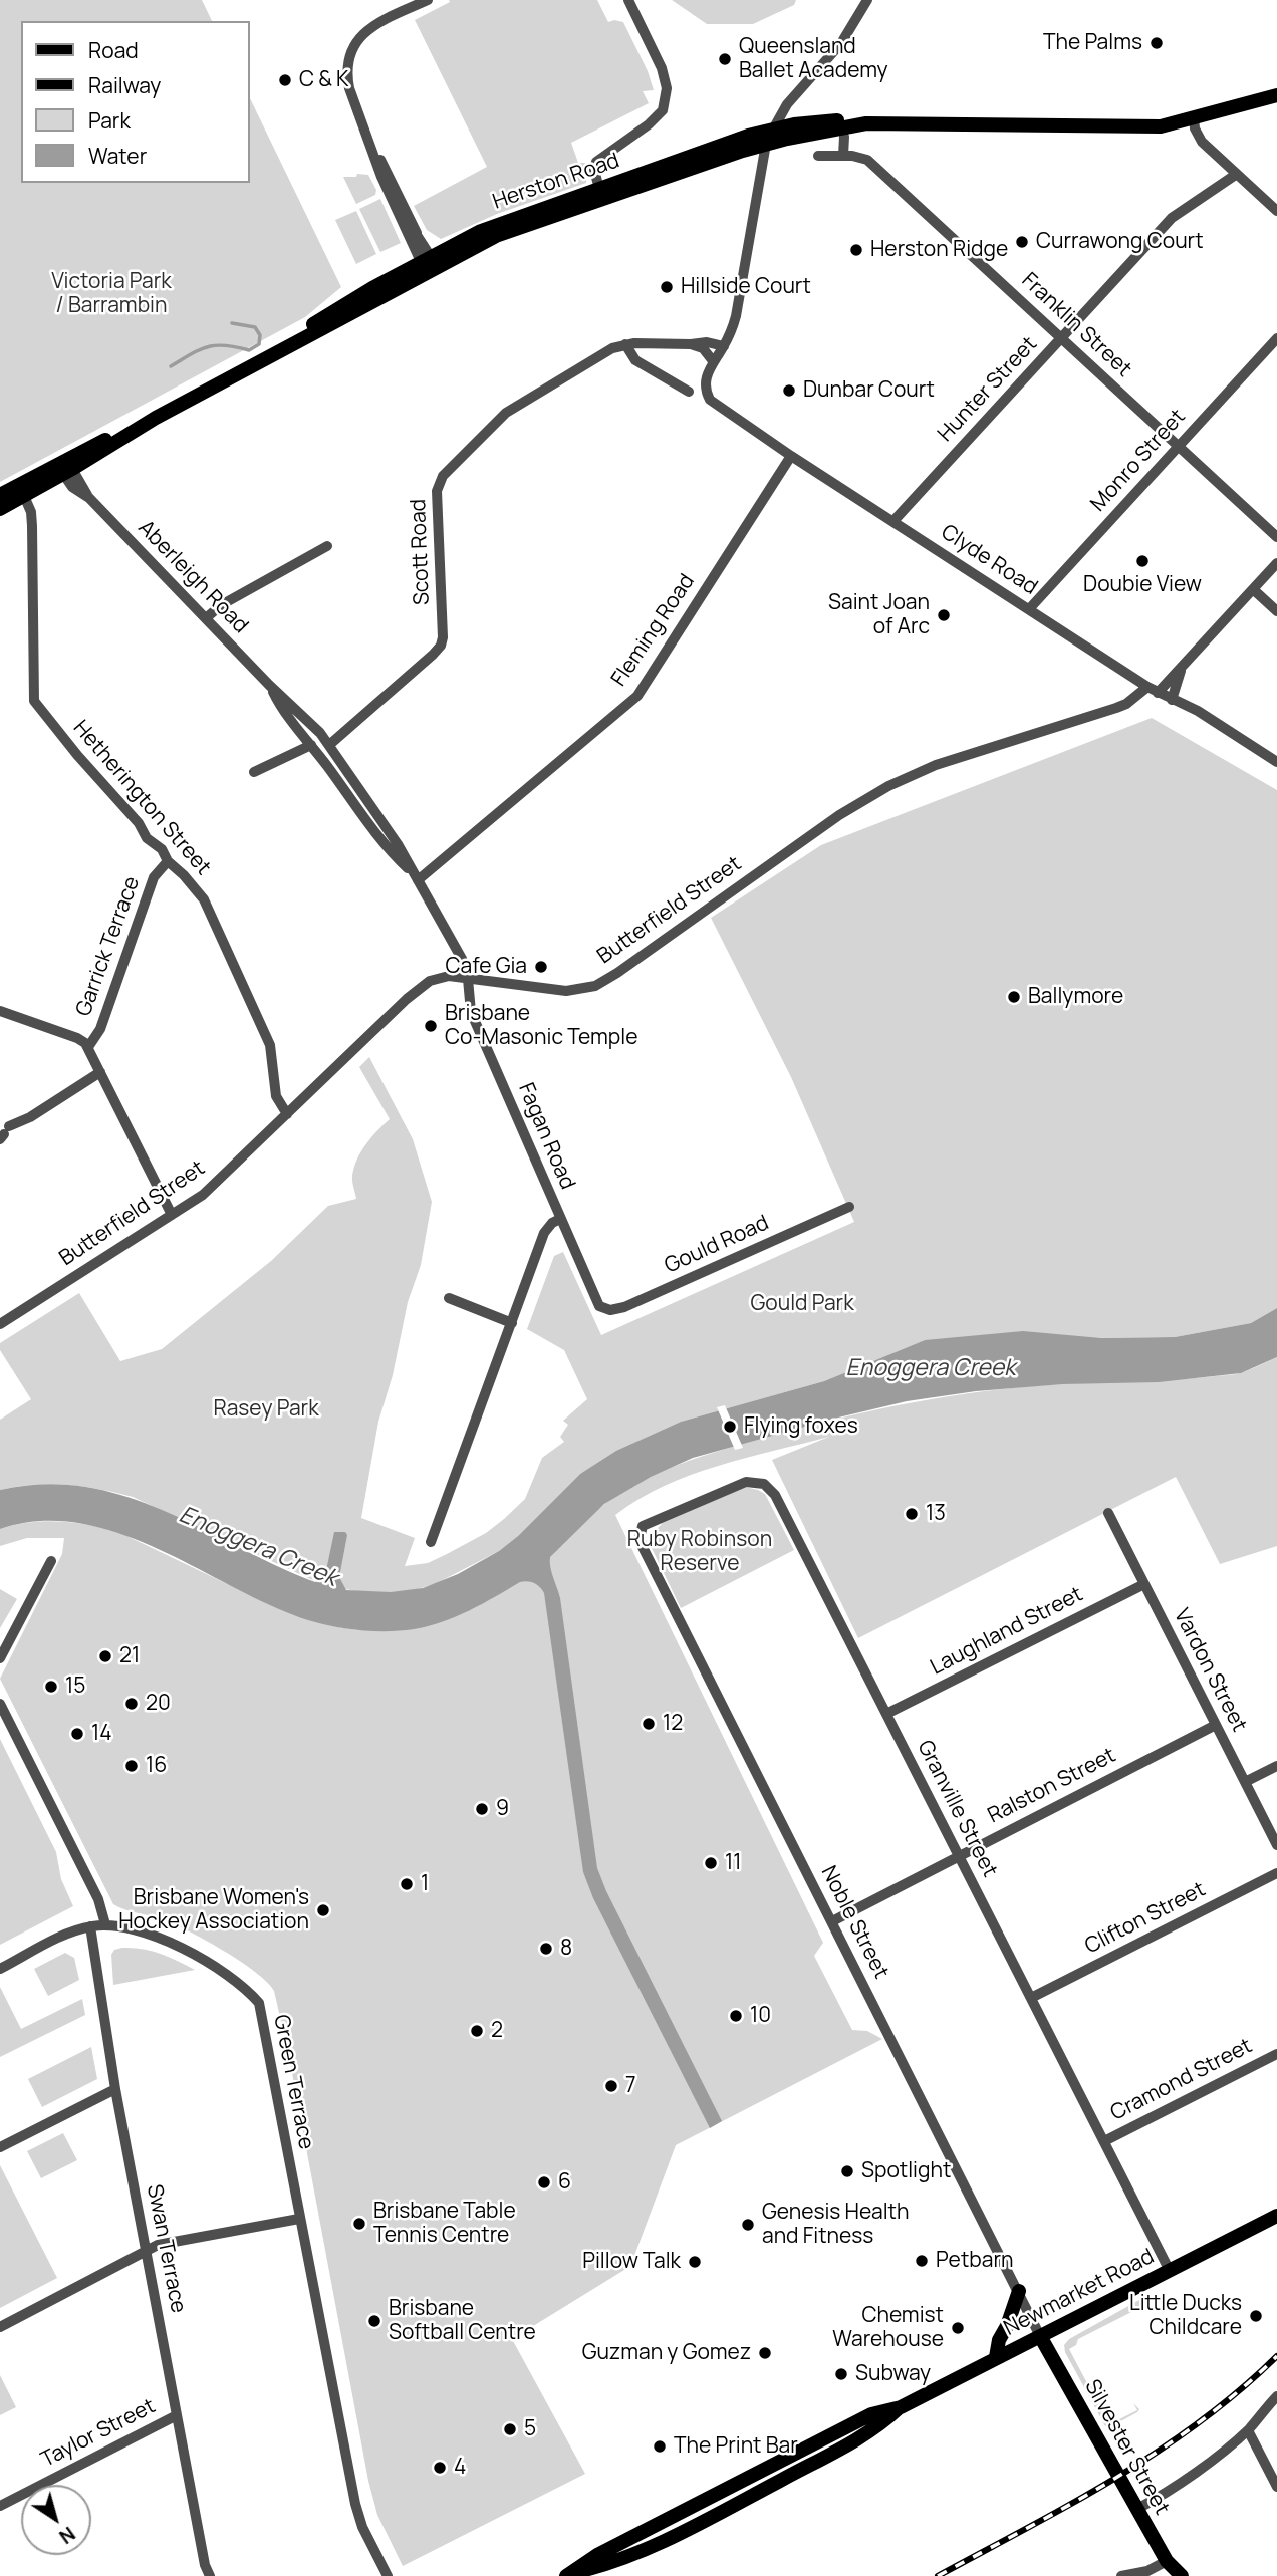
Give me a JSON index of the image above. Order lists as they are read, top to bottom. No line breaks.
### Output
{"streets":{"main road":["Herston Road","Newmarket Road","Silvester Street"],"street":["Franklin Street","Hunter Street","Monro Street","Scott Road","Clyde Road","Aberleigh Road","Fleming Road","Hetherington Street","Butterfield Street","Garrick Terrace","Fagan Road","Gould Road","Laughland Street","Vardon Street","Ralston Street","Granville Street","Clifton Street","Noble Street","Cramond Street","Green Terrace","Swan Terrace","Taylor Street"]},"crossings":[["Herston Road","Aberleigh Road"],["Herston Road","Hetherington Street"],["Franklin Street","Hunter Street"],["Franklin Street","Monro Street"],["Hunter Street","Clyde Road"],["Monro Street","Clyde Road"],["Scott Road","Aberleigh Road"],["Clyde Road","Fleming Road"],["Clyde Road","Butterfield Street"],["Aberleigh Road","Fleming Road"],["Aberleigh Road","Butterfield Street"],["Aberleigh Road","Fagan Road"],["Hetherington Street","Butterfield Street"],["Hetherington Street","Garrick Terrace"],["Butterfield Street","Fagan Road"],["Fagan Road","Gould Road"],["Laughland Street","Vardon Street"],["Laughland Street","Granville Street"],["Vardon Street","Ralston Street"],["Ralston Street","Granville Street"],["Ralston Street","Noble Street"],["Granville Street","Clifton Street"],["Granville Street","Noble Street"],["Granville Street","Cramond Street"],["Granville Street","Newmarket Road"],["Noble Street","Newmarket Road"],["Noble Street","Silvester Street"],["Swan Terrace","Taylor Street"],["Newmarket Road","Silvester Street"]],"water":["Enoggera Creek"],"parks":["Victoria Park / Barrambin","Gould Park","Rasey Park","Ruby Robinson Reserve"],"places":["The Palms","Queensland Ballet Academy","C & K","Currawong Court","Herston Ridge","Hillside Court","Dunbar Court","Doubie View","Saint Joan of Arc","Cafe Gia","Ballymore","Brisbane Co-Masonic Temple","Flying foxes","13","21","15","20","12","14","16","9","11","1","Brisbane Women's Hockey Association","8","10","2","7","Spotlight","6","Brisbane Table Tennis Centre","Genesis Health and Fitness","Petbarn","Pillow Talk","Little Ducks Childcare","Brisbane Softball Centre","Chemist Warehouse","Guzman y Gomez","Subway","5","The Print Bar","4"],"legend":["Road","Railway","Park","Water"],"north":"bottom right"}
